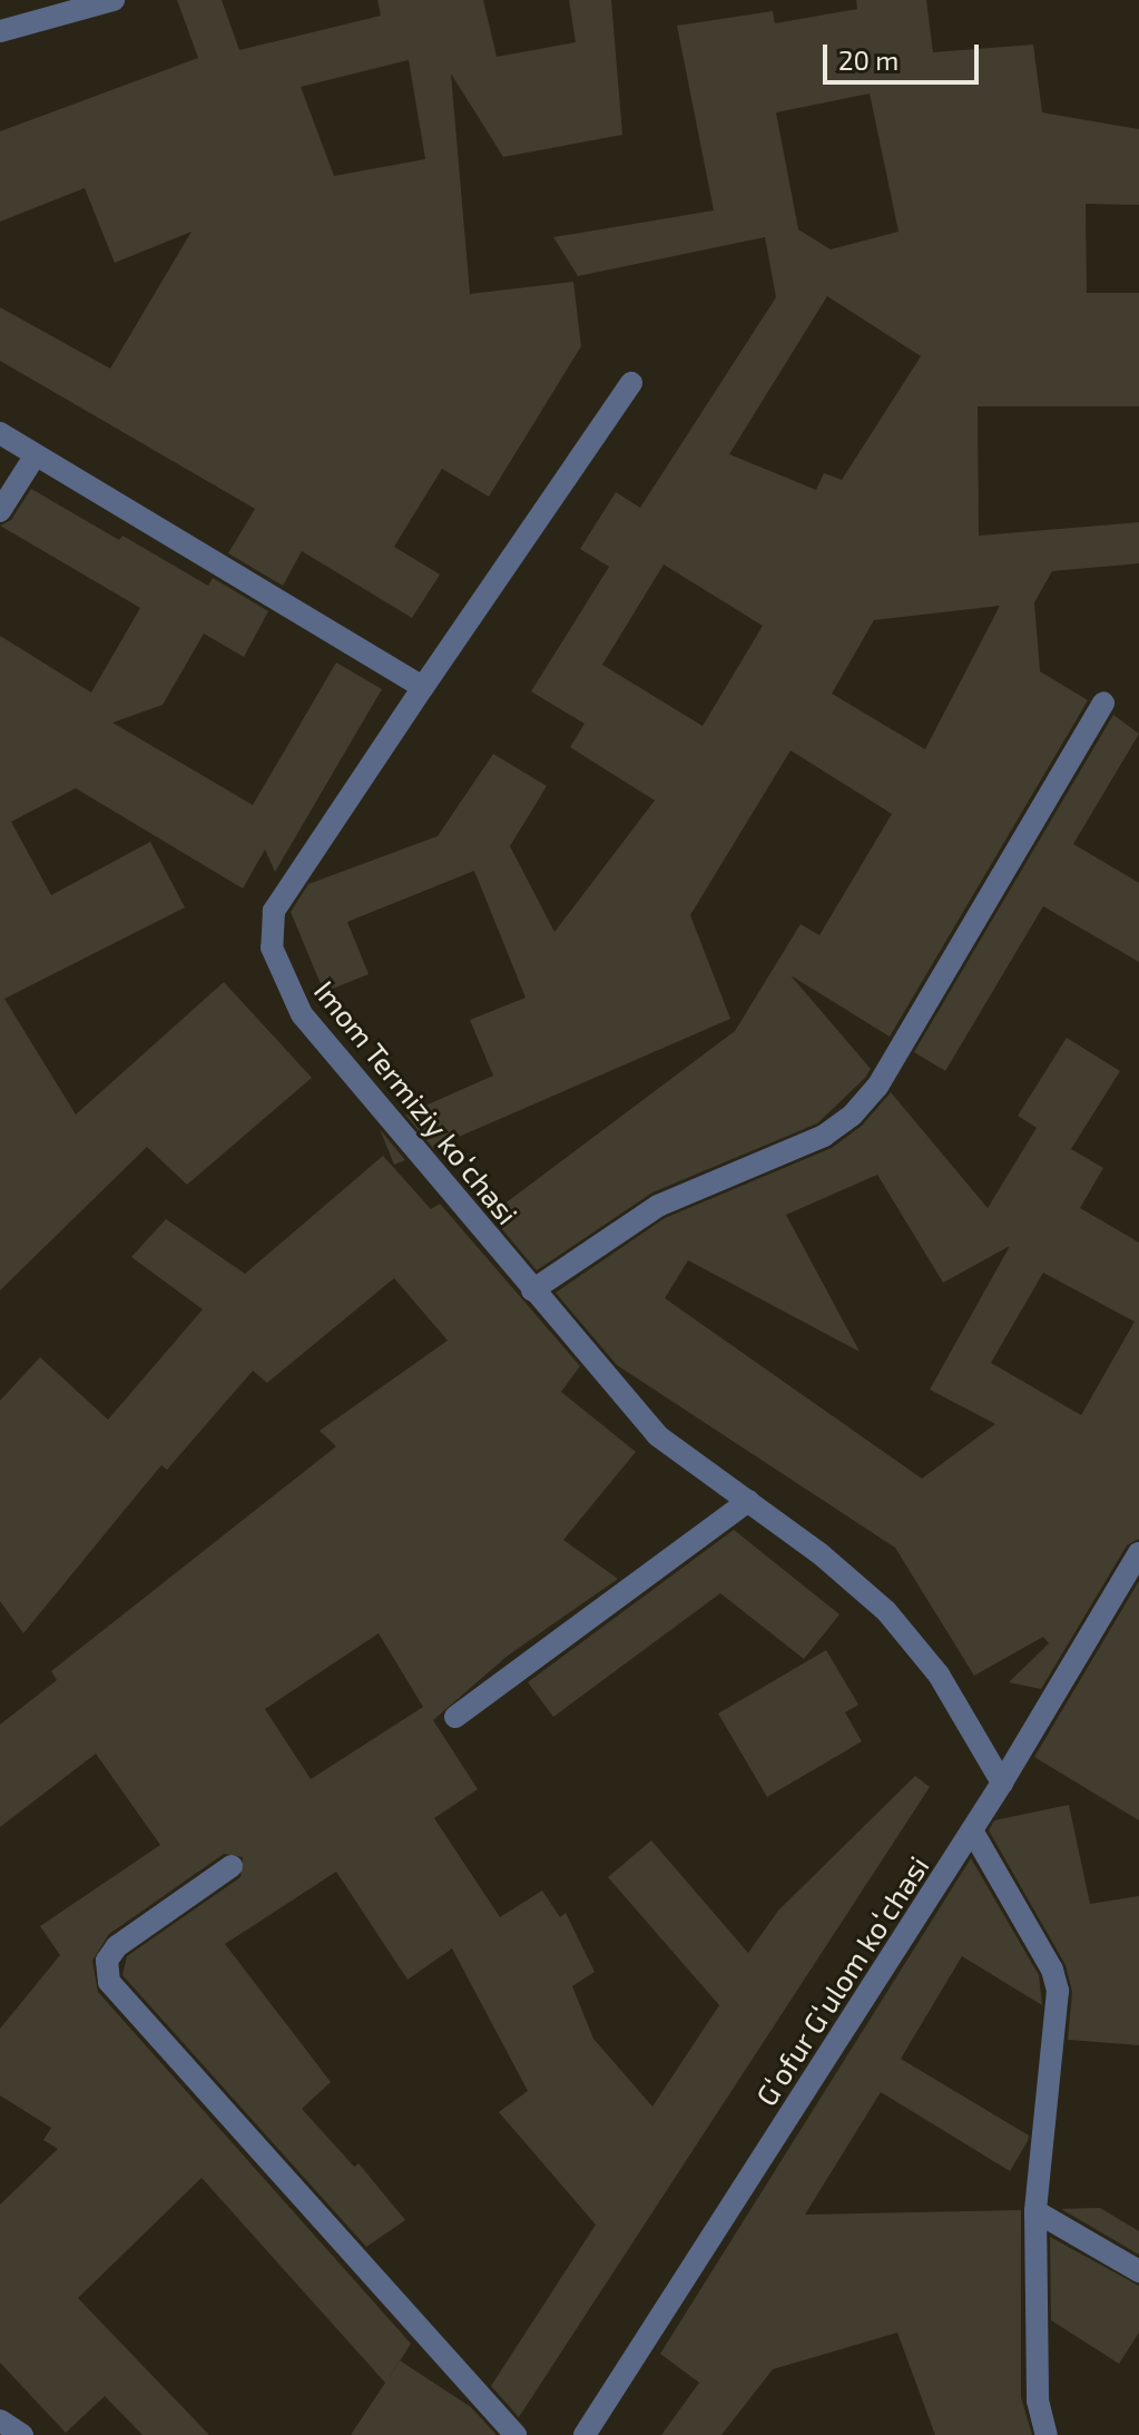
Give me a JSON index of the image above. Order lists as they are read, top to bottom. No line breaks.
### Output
{"streets":{"street":["Imom Termiziy koʻchasi","Gʻofur Gʻulom koʻchasi"]},"crossings":[["Imom Termiziy koʻchasi","Gʻofur Gʻulom koʻchasi"]],"scale_bar":"20 m"}
